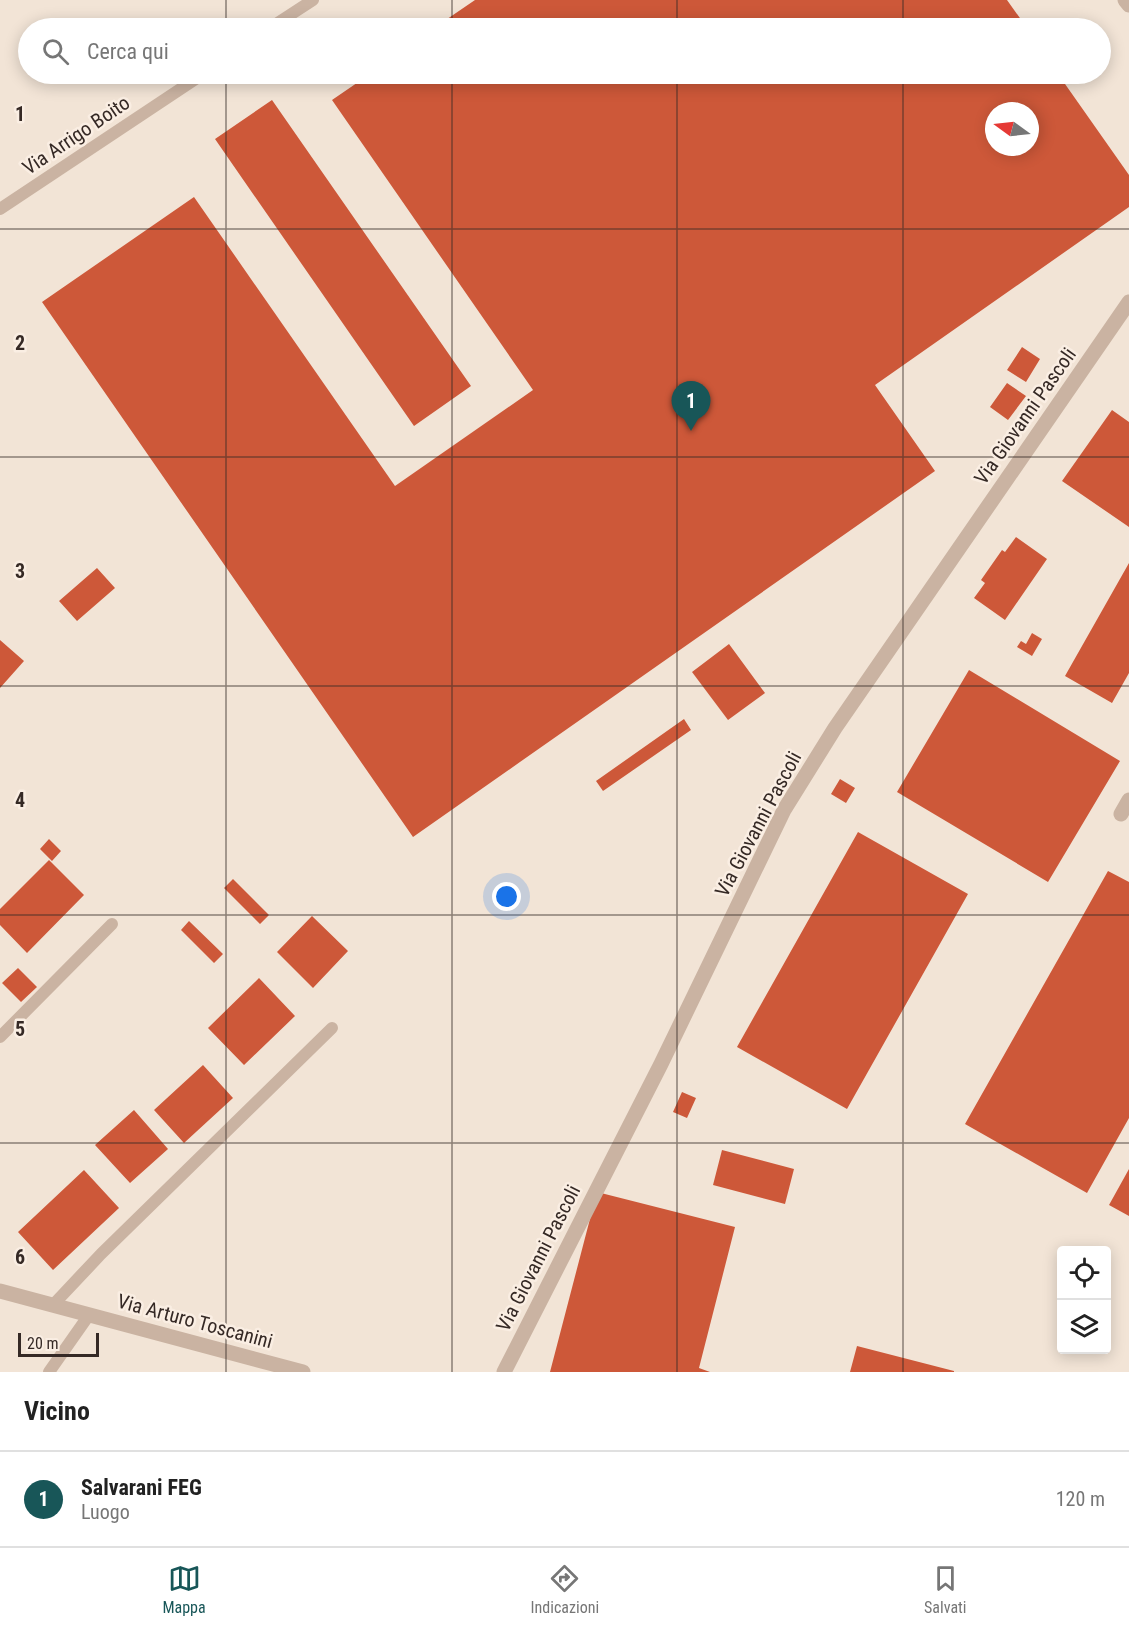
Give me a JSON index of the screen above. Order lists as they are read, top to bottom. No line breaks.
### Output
{"streets":{"street":["Via Giovanni Pascoli","Via Arturo Toscanini"],"lane":["Via Arrigo Boito"]},"scale_bar":"20 m","north":"left","page":{"search":"Cerca qui","pins":"1","scale":"20 m","heading":"Vicino","list":[{"mark":"1","name":"Salvarani FEG","note":"Luogo","value":"120 m"}],"nav":["Mappa","Indicazioni","Salvati"]},"grid":{"rows":["1","2","3","4","5","6"]}}
